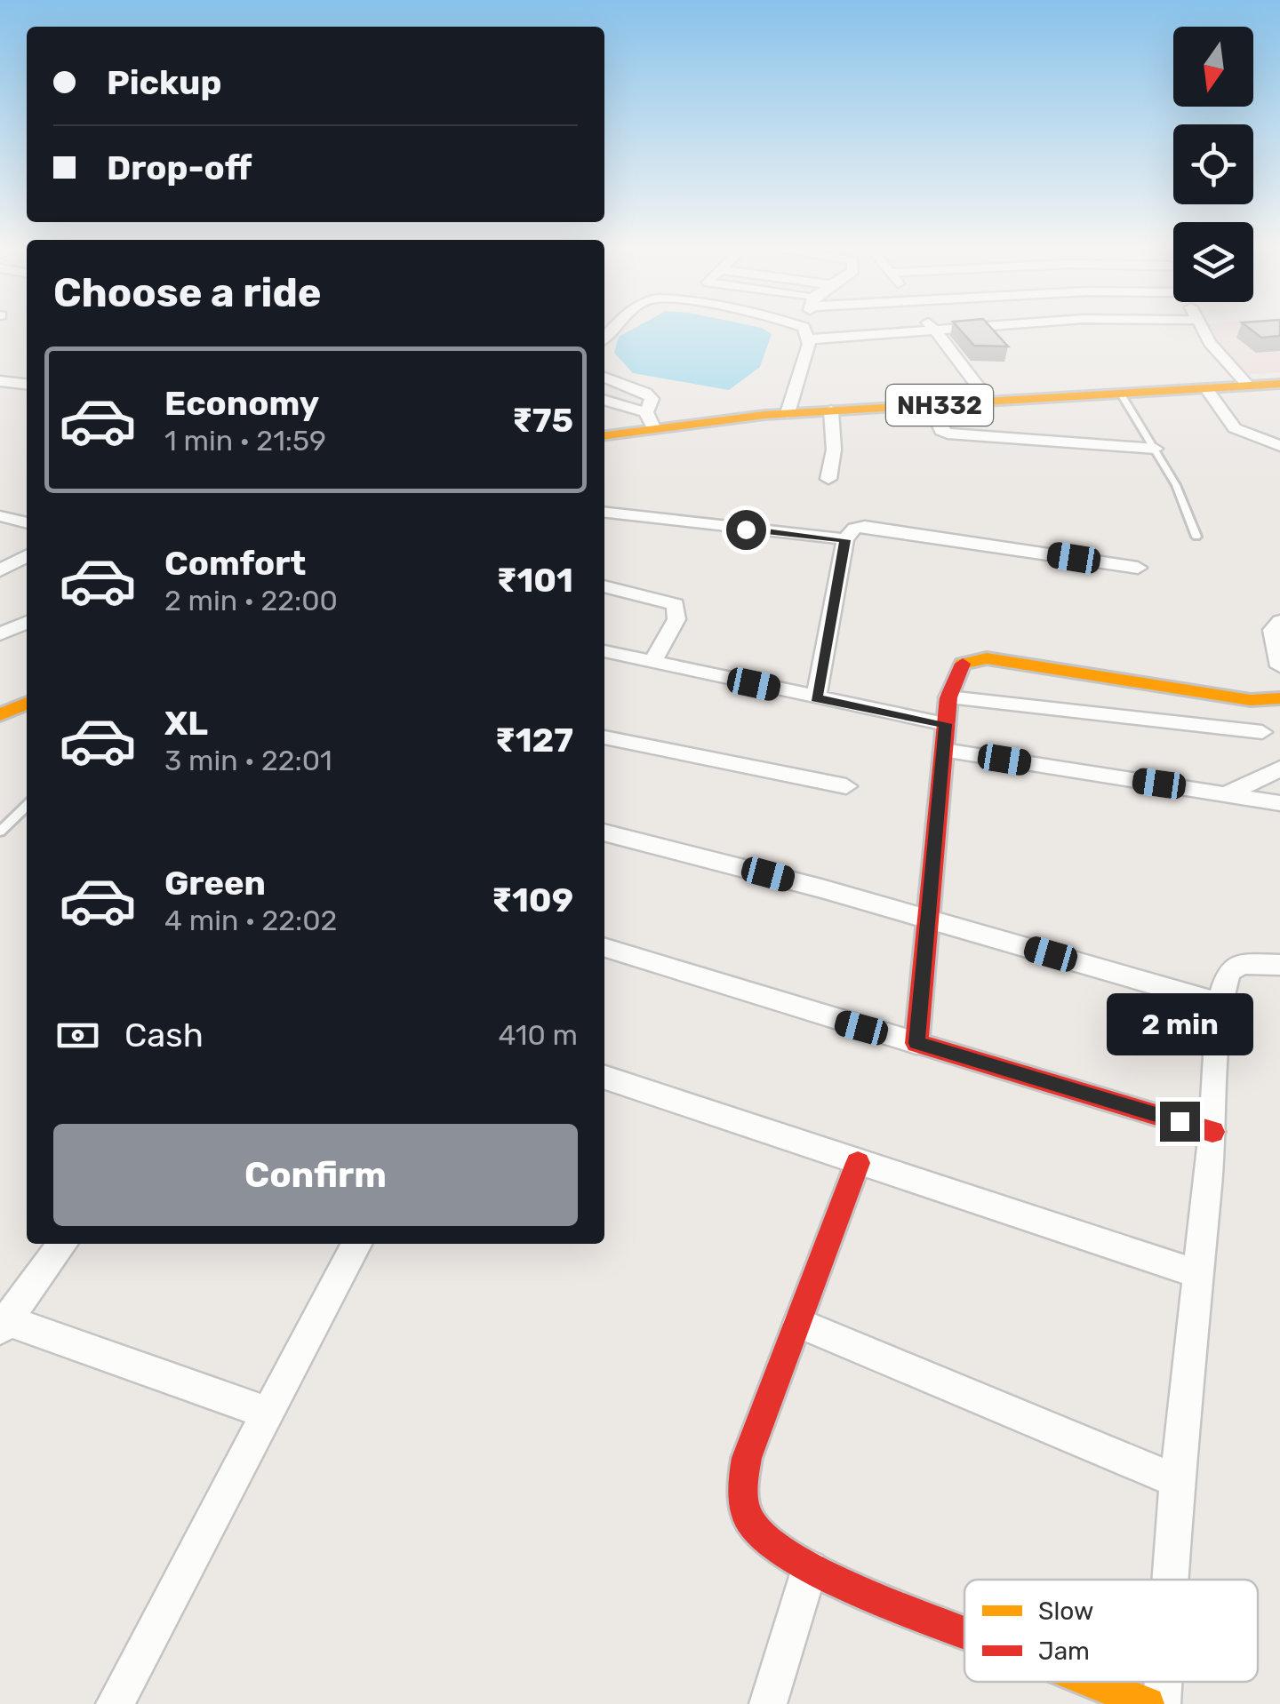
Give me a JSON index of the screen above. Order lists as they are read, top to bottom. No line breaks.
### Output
{"streets":{"main road":["NH332"]},"legend":["Slow","Jam"],"north":"bottom","page":{"banner":["Pickup","Drop-off"],"heading":"Choose a ride","list":[{"name":"Economy","note":"1 min · 21:59","value":"₹75"},{"name":"Comfort","note":"2 min · 22:00","value":"₹101"},{"name":"XL","note":"3 min · 22:01","value":"₹127"},{"name":"Green","note":"4 min · 22:02","value":"₹109"}],"pay":["Cash","410 m"],"bubble":"2 min","buttons":"Confirm"}}
